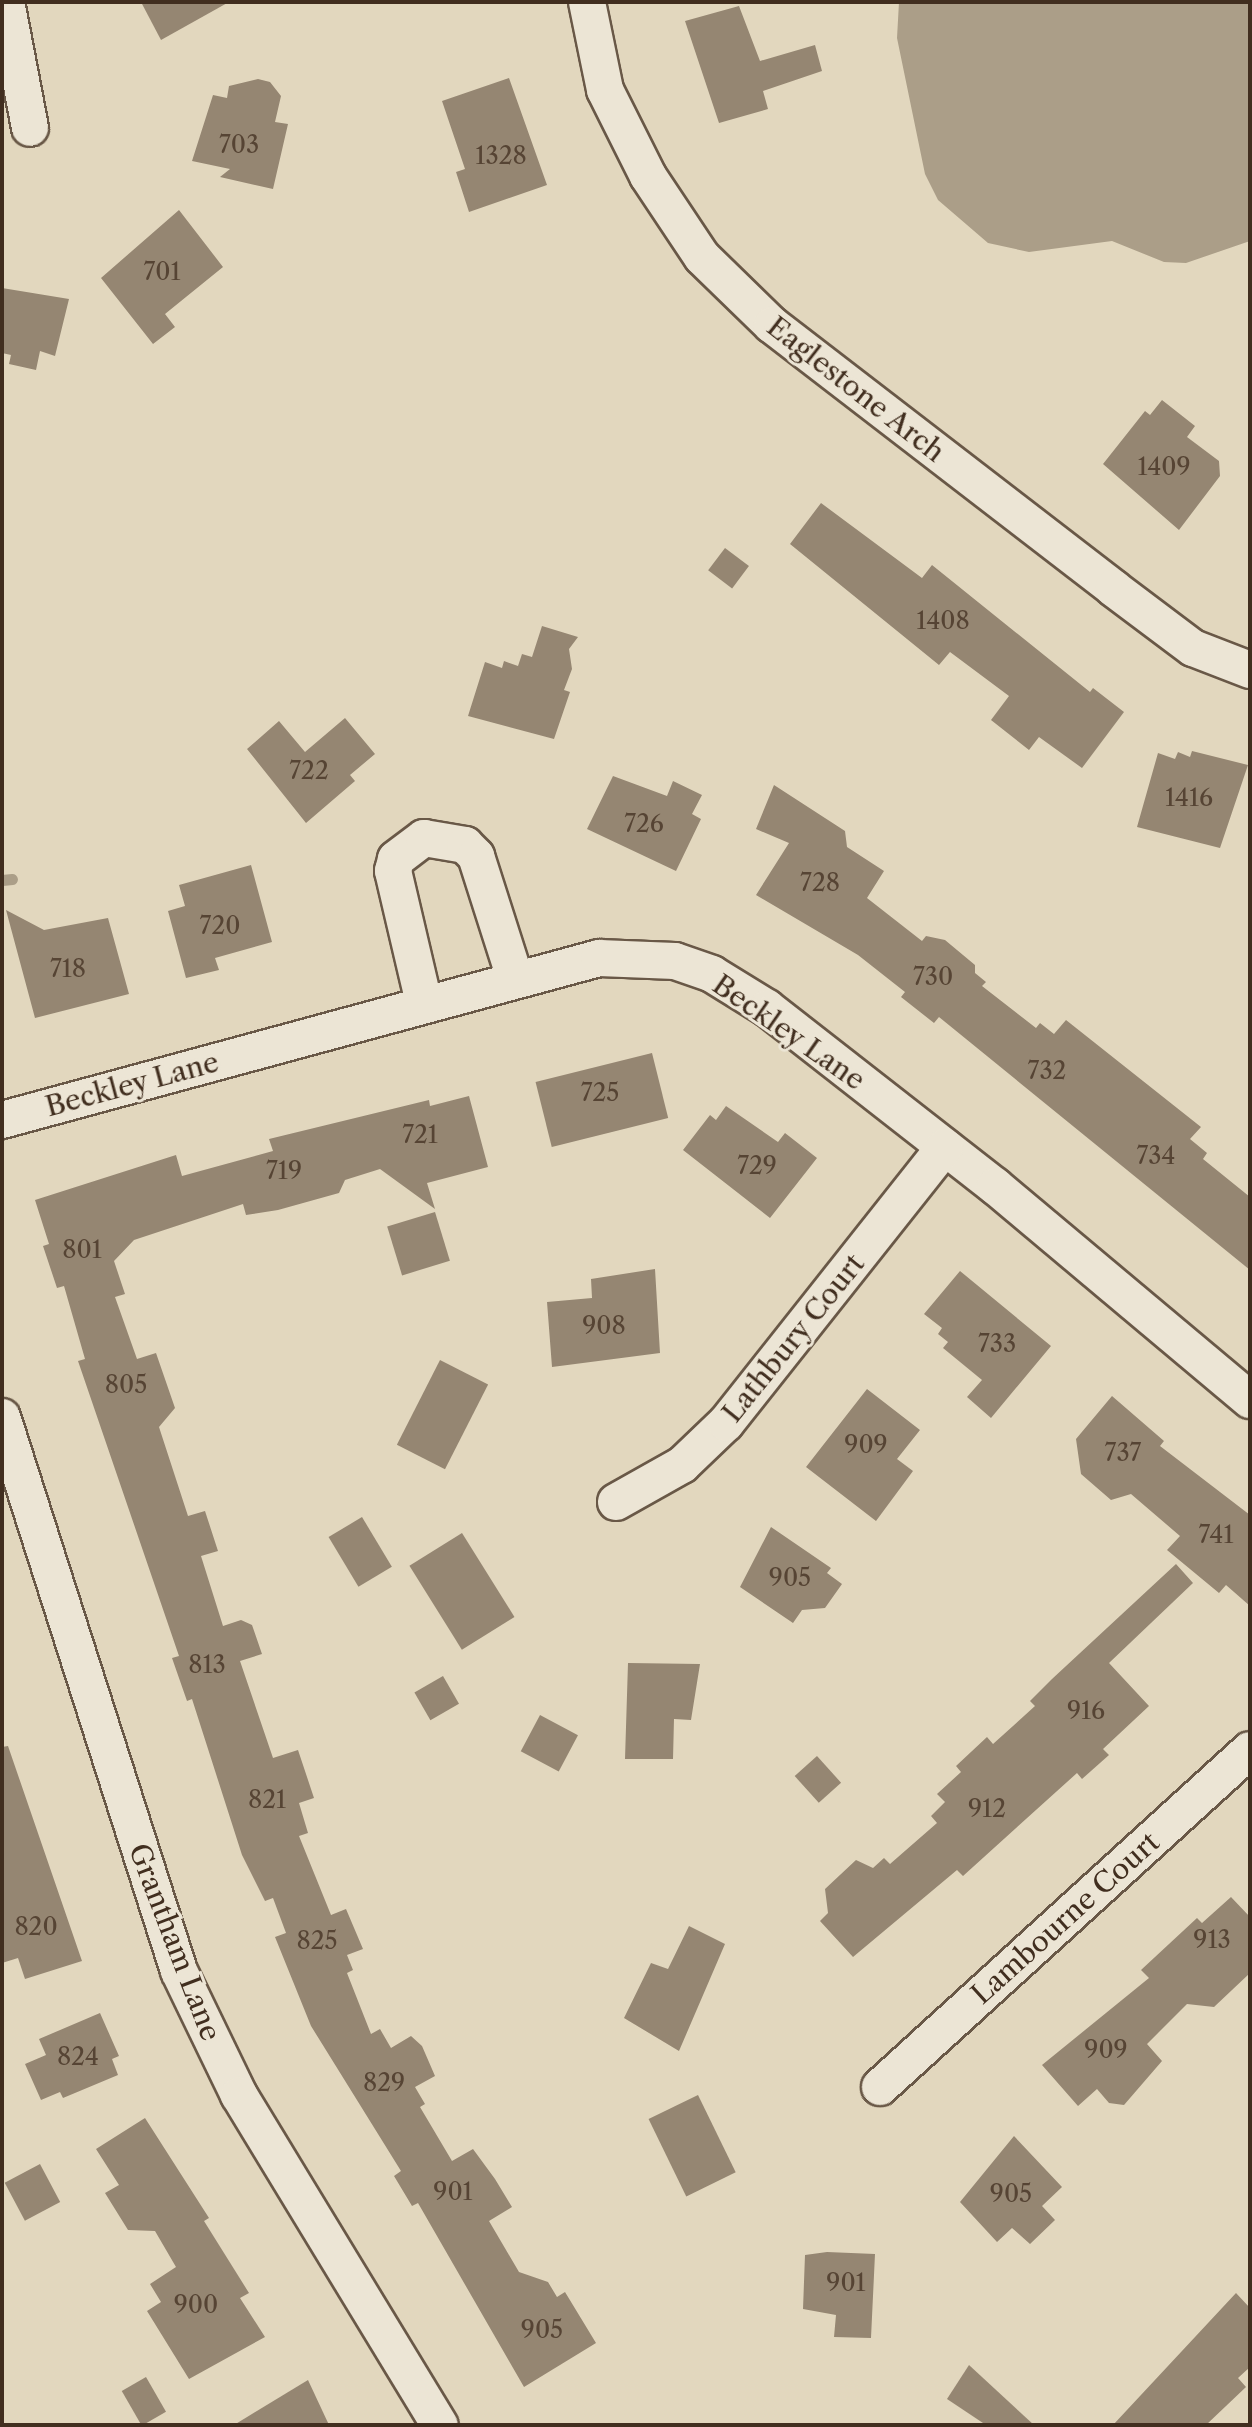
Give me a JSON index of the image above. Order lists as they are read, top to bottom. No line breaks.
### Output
{"streets":{"street":["Eaglestone Arch","Beckley Lane","Lathbury Court","Lambourne Court","Grantham Lane"]},"crossings":[["Beckley Lane","Lathbury Court"]],"house_numbers":["703","1328","701","1409","1408","722","1416","726","728","720","718","730","732","725","721","734","729","719","801","908","733","805","909","737","741","905","813","916","821","912","820","913","825","909","824","829","901","905","901","900","905"]}
